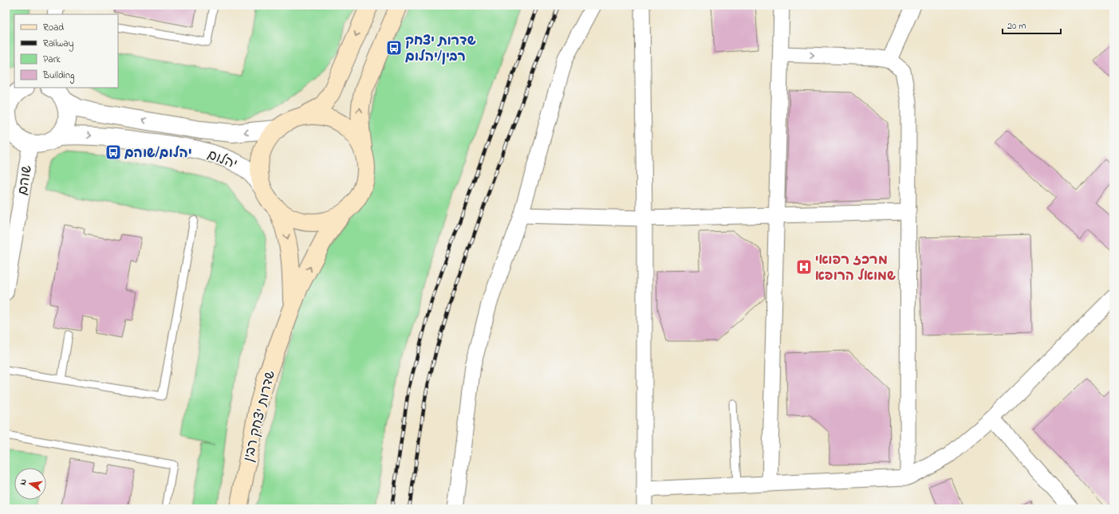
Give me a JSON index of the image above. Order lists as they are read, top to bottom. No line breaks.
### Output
{"streets":{"main road":["שדרות יצחק רבין"],"street":["יהלום","שוהם"]},"crossings":[["יהלום","שדרות יצחק רבין"]],"places":{"bus stop":["שדרות יצחק רבין/יהלום","יהלום/שוהם"],"hospital":["מרכז רפואי שמואל הרופא"]},"legend":["Road","Railway","Park","Building"],"scale_bar":"20 m","north":"left"}
